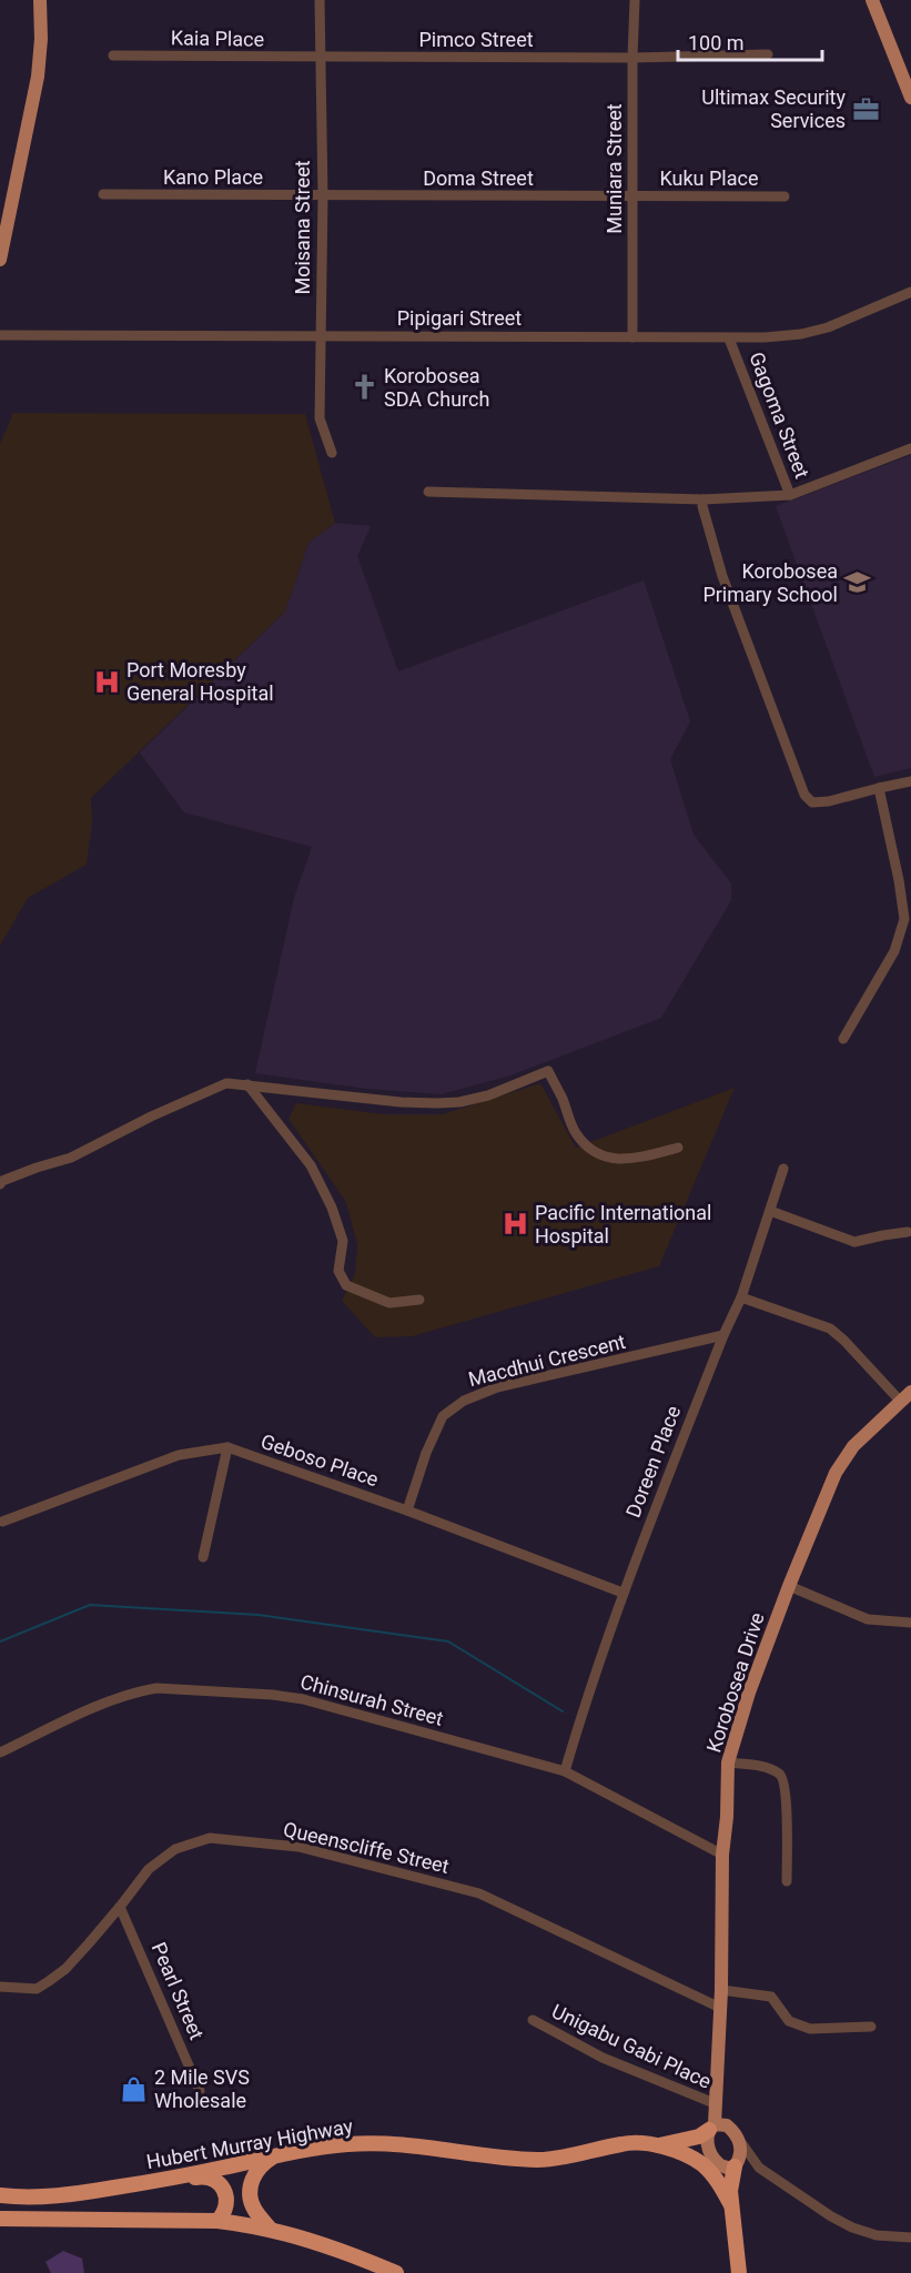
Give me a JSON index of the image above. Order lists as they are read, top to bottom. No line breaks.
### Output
{"streets":{"highway":["Hubert Murray Highway"],"main road":["Korobosea Drive"],"street":["Kaia Place","Pimco Street","Muniara Street","Kano Place","Doma Street","Kuku Place","Moisana Street","Pipigari Street","Gagoma Street","Macdhui Crescent","Geboso Place","Doreen Place","Chinsurah Street","Queenscliffe Street","Pearl Street","Unigabu Gabi Place"]},"crossings":[["Kaia Place","Pimco Street"],["Kaia Place","Moisana Street"],["Pimco Street","Muniara Street"],["Pimco Street","Moisana Street"],["Muniara Street","Doma Street"],["Muniara Street","Kuku Place"],["Muniara Street","Pipigari Street"],["Kano Place","Doma Street"],["Kano Place","Moisana Street"],["Doma Street","Kuku Place"],["Doma Street","Moisana Street"],["Moisana Street","Pipigari Street"],["Pipigari Street","Gagoma Street"],["Macdhui Crescent","Geboso Place"],["Macdhui Crescent","Doreen Place"],["Geboso Place","Doreen Place"],["Doreen Place","Chinsurah Street"],["Korobosea Drive","Chinsurah Street"],["Korobosea Drive","Queenscliffe Street"],["Korobosea Drive","Unigabu Gabi Place"],["Queenscliffe Street","Pearl Street"]],"places":{"office":["Ultimax Security Services"],"church":["Korobosea SDA Church"],"school or university":["Korobosea Primary School"],"hospital":["Port Moresby General Hospital","Pacific International Hospital"],"shop":["2 Mile SVS Wholesale"]},"scale_bar":"100 m"}
